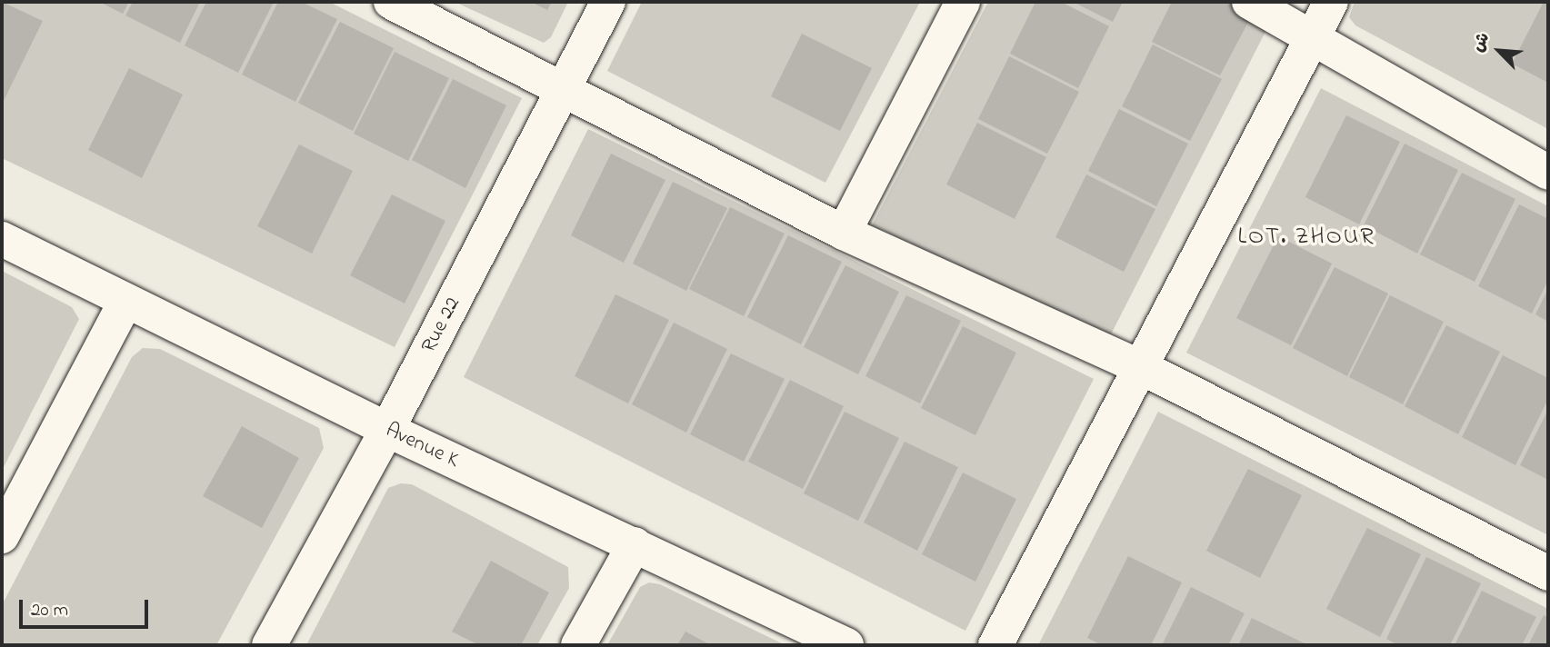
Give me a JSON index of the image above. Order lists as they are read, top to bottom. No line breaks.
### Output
{"streets":{"street":["Rue 22","Avenue K"]},"crossings":[["Rue 22","Avenue K"]],"districts":["LOT. ZHOUR"],"scale_bar":"20 m","north":"top left"}
